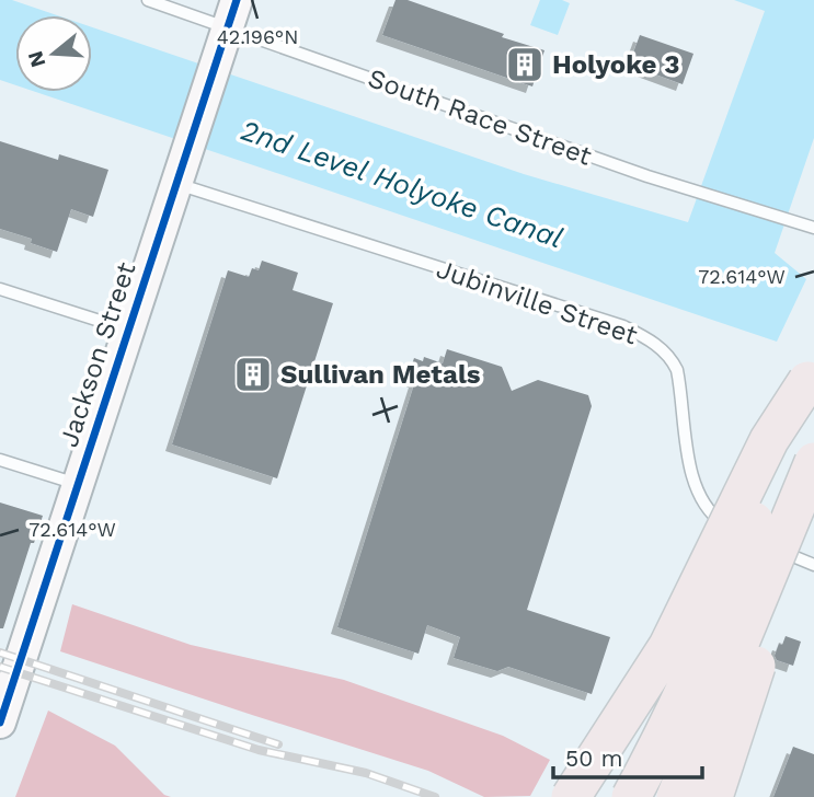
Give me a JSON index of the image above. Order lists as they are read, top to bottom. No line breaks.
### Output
{"streets":{"street":["Jackson Street"],"lane":["South Race Street","Jubinville Street"]},"crossings":[["South Race Street","Jackson Street"],["Jubinville Street","Jackson Street"]],"water":["2nd Level Holyoke Canal"],"places":{"building":["Holyoke 3","Sullivan Metals"]},"scale_bar":"50 m","north":"left","coordinates":["42.196°N","72.614°W"]}
